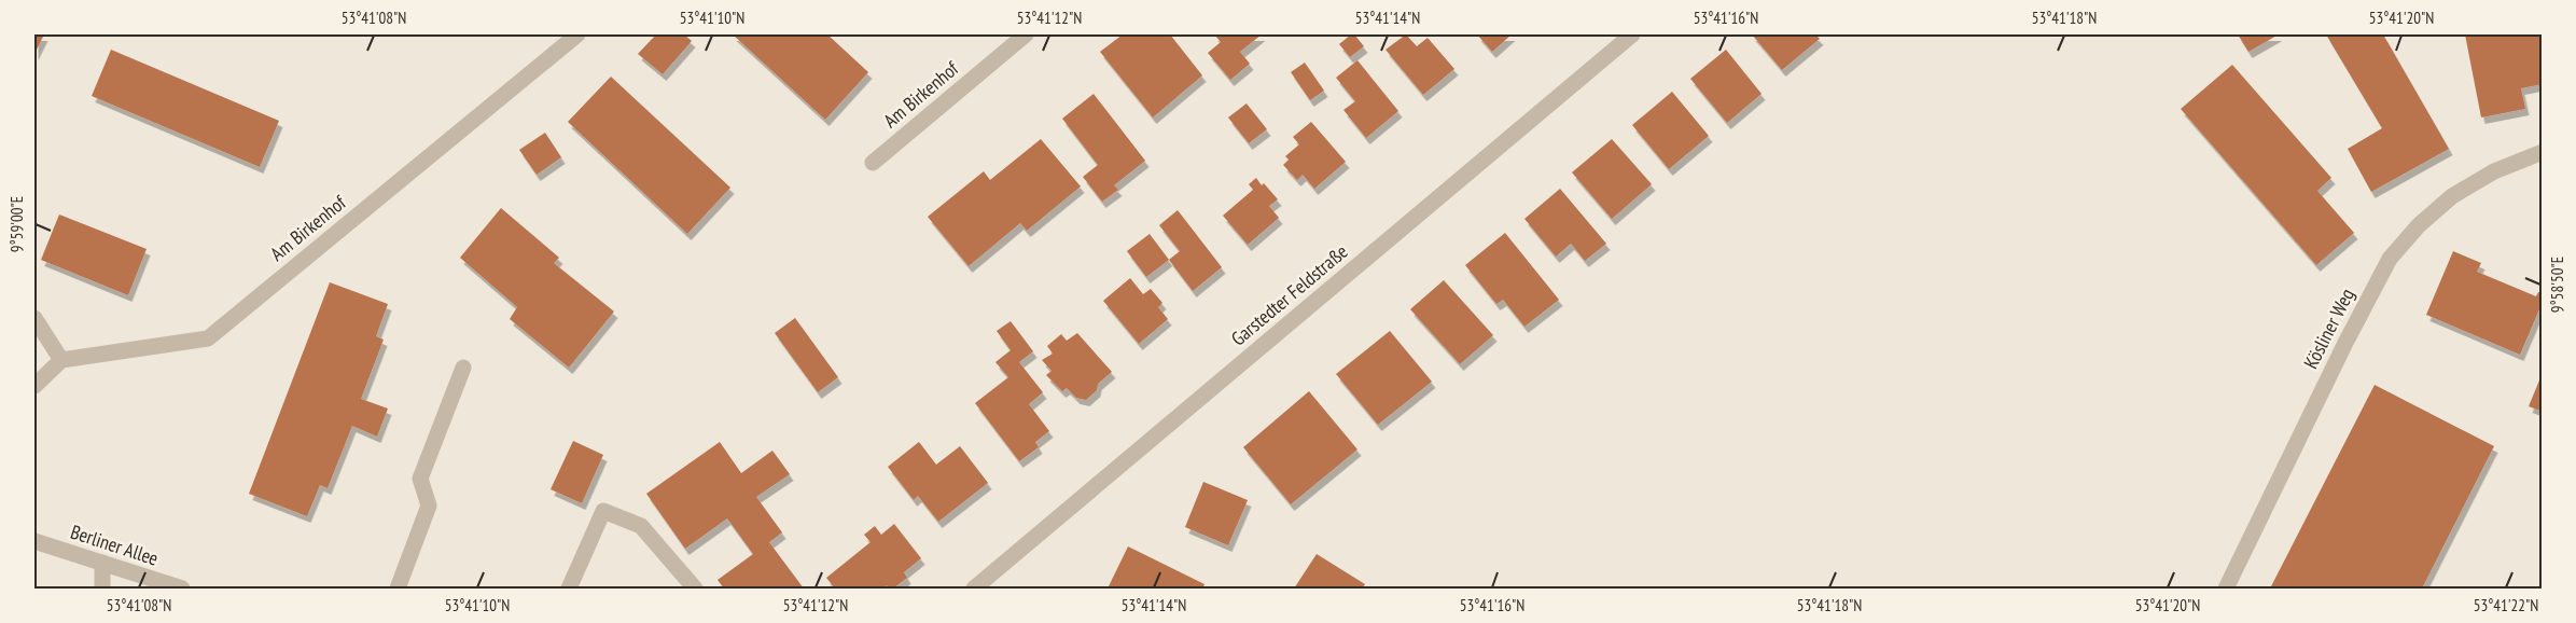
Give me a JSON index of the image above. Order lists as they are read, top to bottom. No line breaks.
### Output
{"streets":{"street":["Am Birkenhof","Garstedter Feldstraße","Kösliner Weg","Berliner Allee"]},"coordinates":["53°41'08\"N","53°41'10\"N","53°41'12\"N","53°41'14\"N","53°41'16\"N","53°41'18\"N","53°41'20\"N","9°59'00\"E","9°58'50\"E","53°41'22\"N"]}
